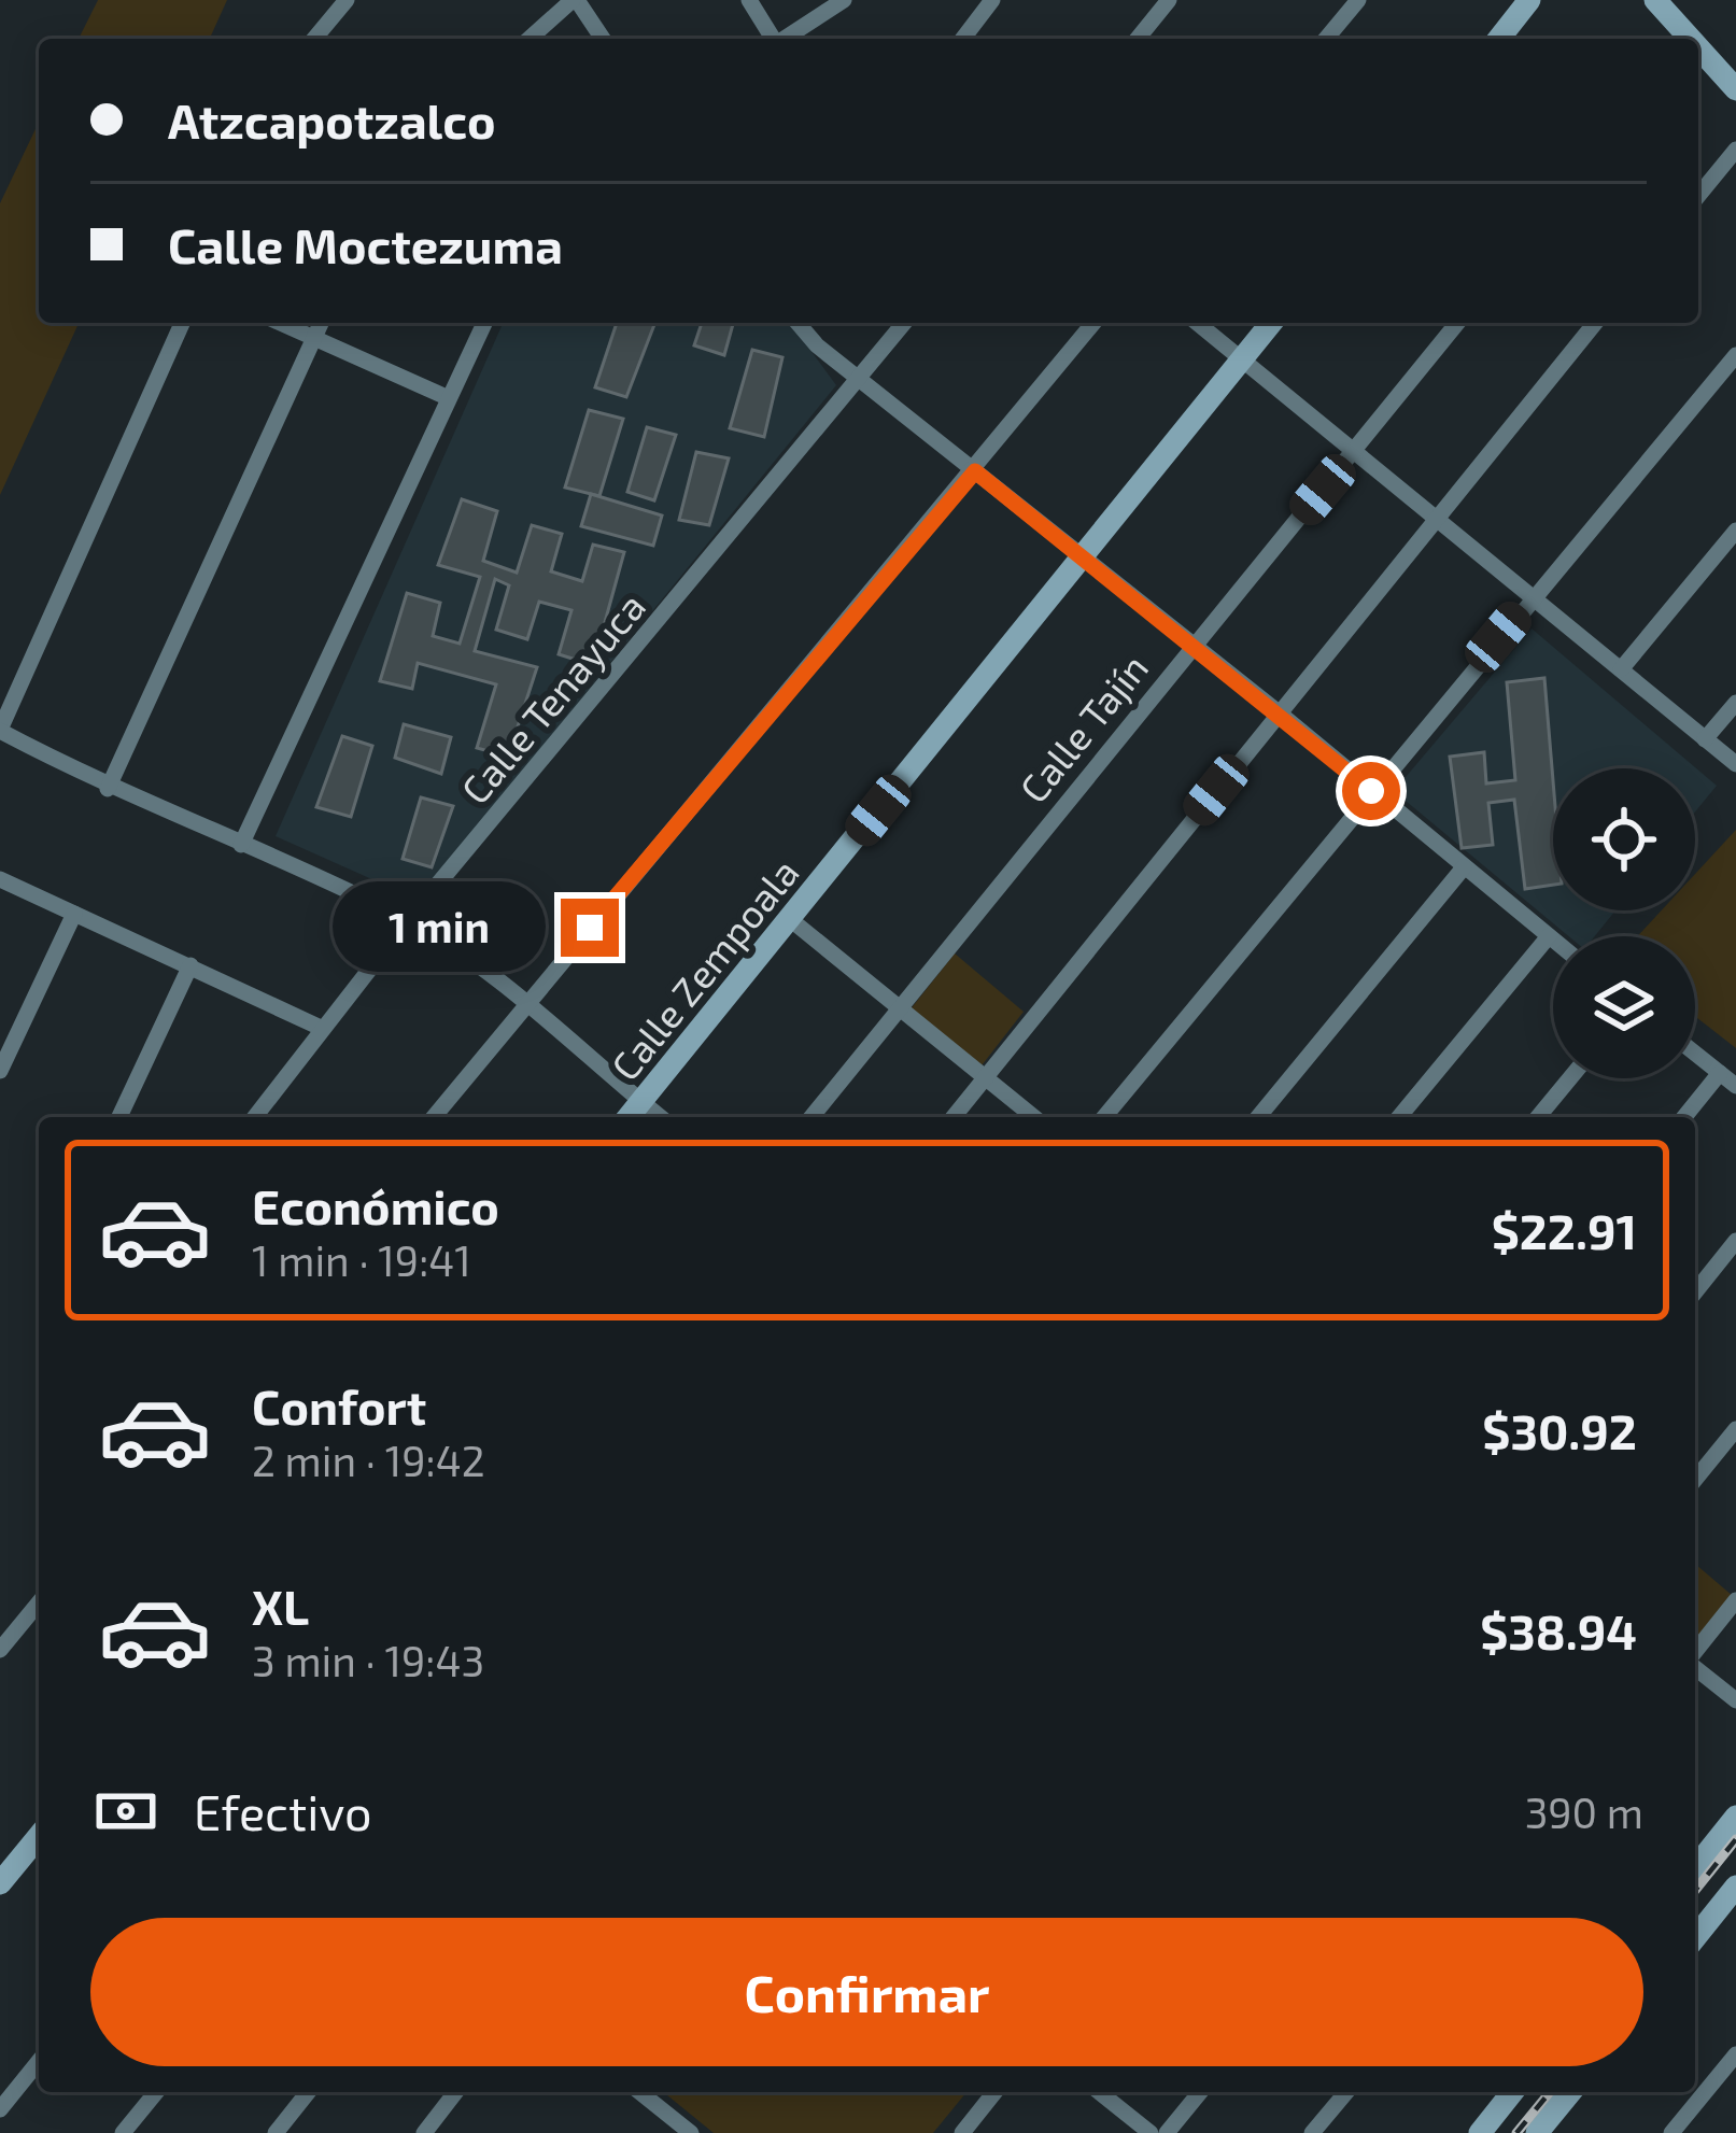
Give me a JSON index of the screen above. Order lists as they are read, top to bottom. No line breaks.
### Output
{"streets":{"street":["Calle Tenayuca","Calle Tajín","Calle Zempoala"]},"page":{"banner":["Atzcapotzalco","Calle Moctezuma"],"bubble":"1 min","list":[{"name":"Económico","note":"1 min · 19:41","value":"$22.91"},{"name":"Confort","note":"2 min · 19:42","value":"$30.92"},{"name":"XL","note":"3 min · 19:43","value":"$38.94"}],"pay":["Efectivo","390 m"],"buttons":"Confirmar"}}
